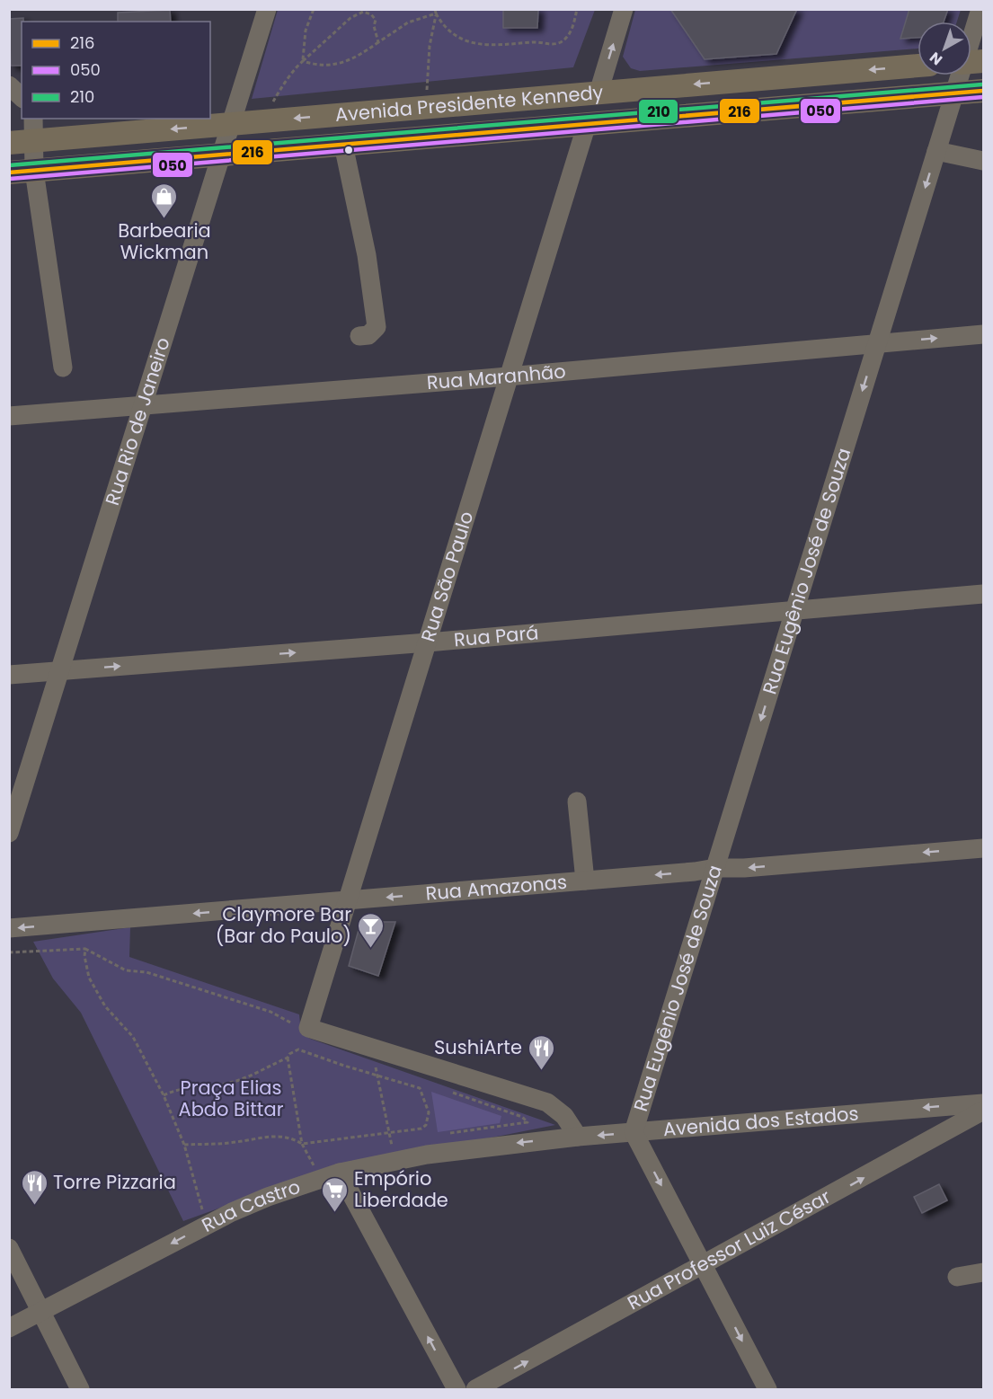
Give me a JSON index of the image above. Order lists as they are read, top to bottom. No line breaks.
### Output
{"streets":{"main road":["Avenida Presidente Kennedy"],"street":["Rua Maranhão","Rua Rio de Janeiro","Rua Eugênio José de Souza","Rua São Paulo","Rua Pará","Rua Amazonas","Avenida dos Estados","Rua Castro","Rua Professor Luiz César"]},"crossings":[["Avenida Presidente Kennedy","Rua Rio de Janeiro"],["Avenida Presidente Kennedy","Rua Eugênio José de Souza"],["Avenida Presidente Kennedy","Rua São Paulo"],["Rua Maranhão","Rua Rio de Janeiro"],["Rua Maranhão","Rua Eugênio José de Souza"],["Rua Maranhão","Rua São Paulo"],["Rua Rio de Janeiro","Rua Pará"],["Rua Eugênio José de Souza","Rua Pará"],["Rua Eugênio José de Souza","Rua Amazonas"],["Rua Eugênio José de Souza","Avenida dos Estados"],["Rua São Paulo","Rua Pará"],["Rua São Paulo","Rua Amazonas"],["Avenida dos Estados","Rua Castro"]],"one_way":["Rua Eugênio José de Souza","Rua Pará","Rua Amazonas","Avenida dos Estados","Rua Castro","Rua Professor Luiz César"],"parks":["Praça Elias Abdo Bittar"],"places":{"shop":["Barbearia Wickman"],"bar":["Claymore Bar (Bar do Paulo)"],"restaurant":["SushiArte","Torre Pizzaria"],"supermarket":["Empório Liberdade"]},"lines":["transit line 210","transit line 216","transit line 050"],"legend":["216","050","210"],"north":"bottom left"}
